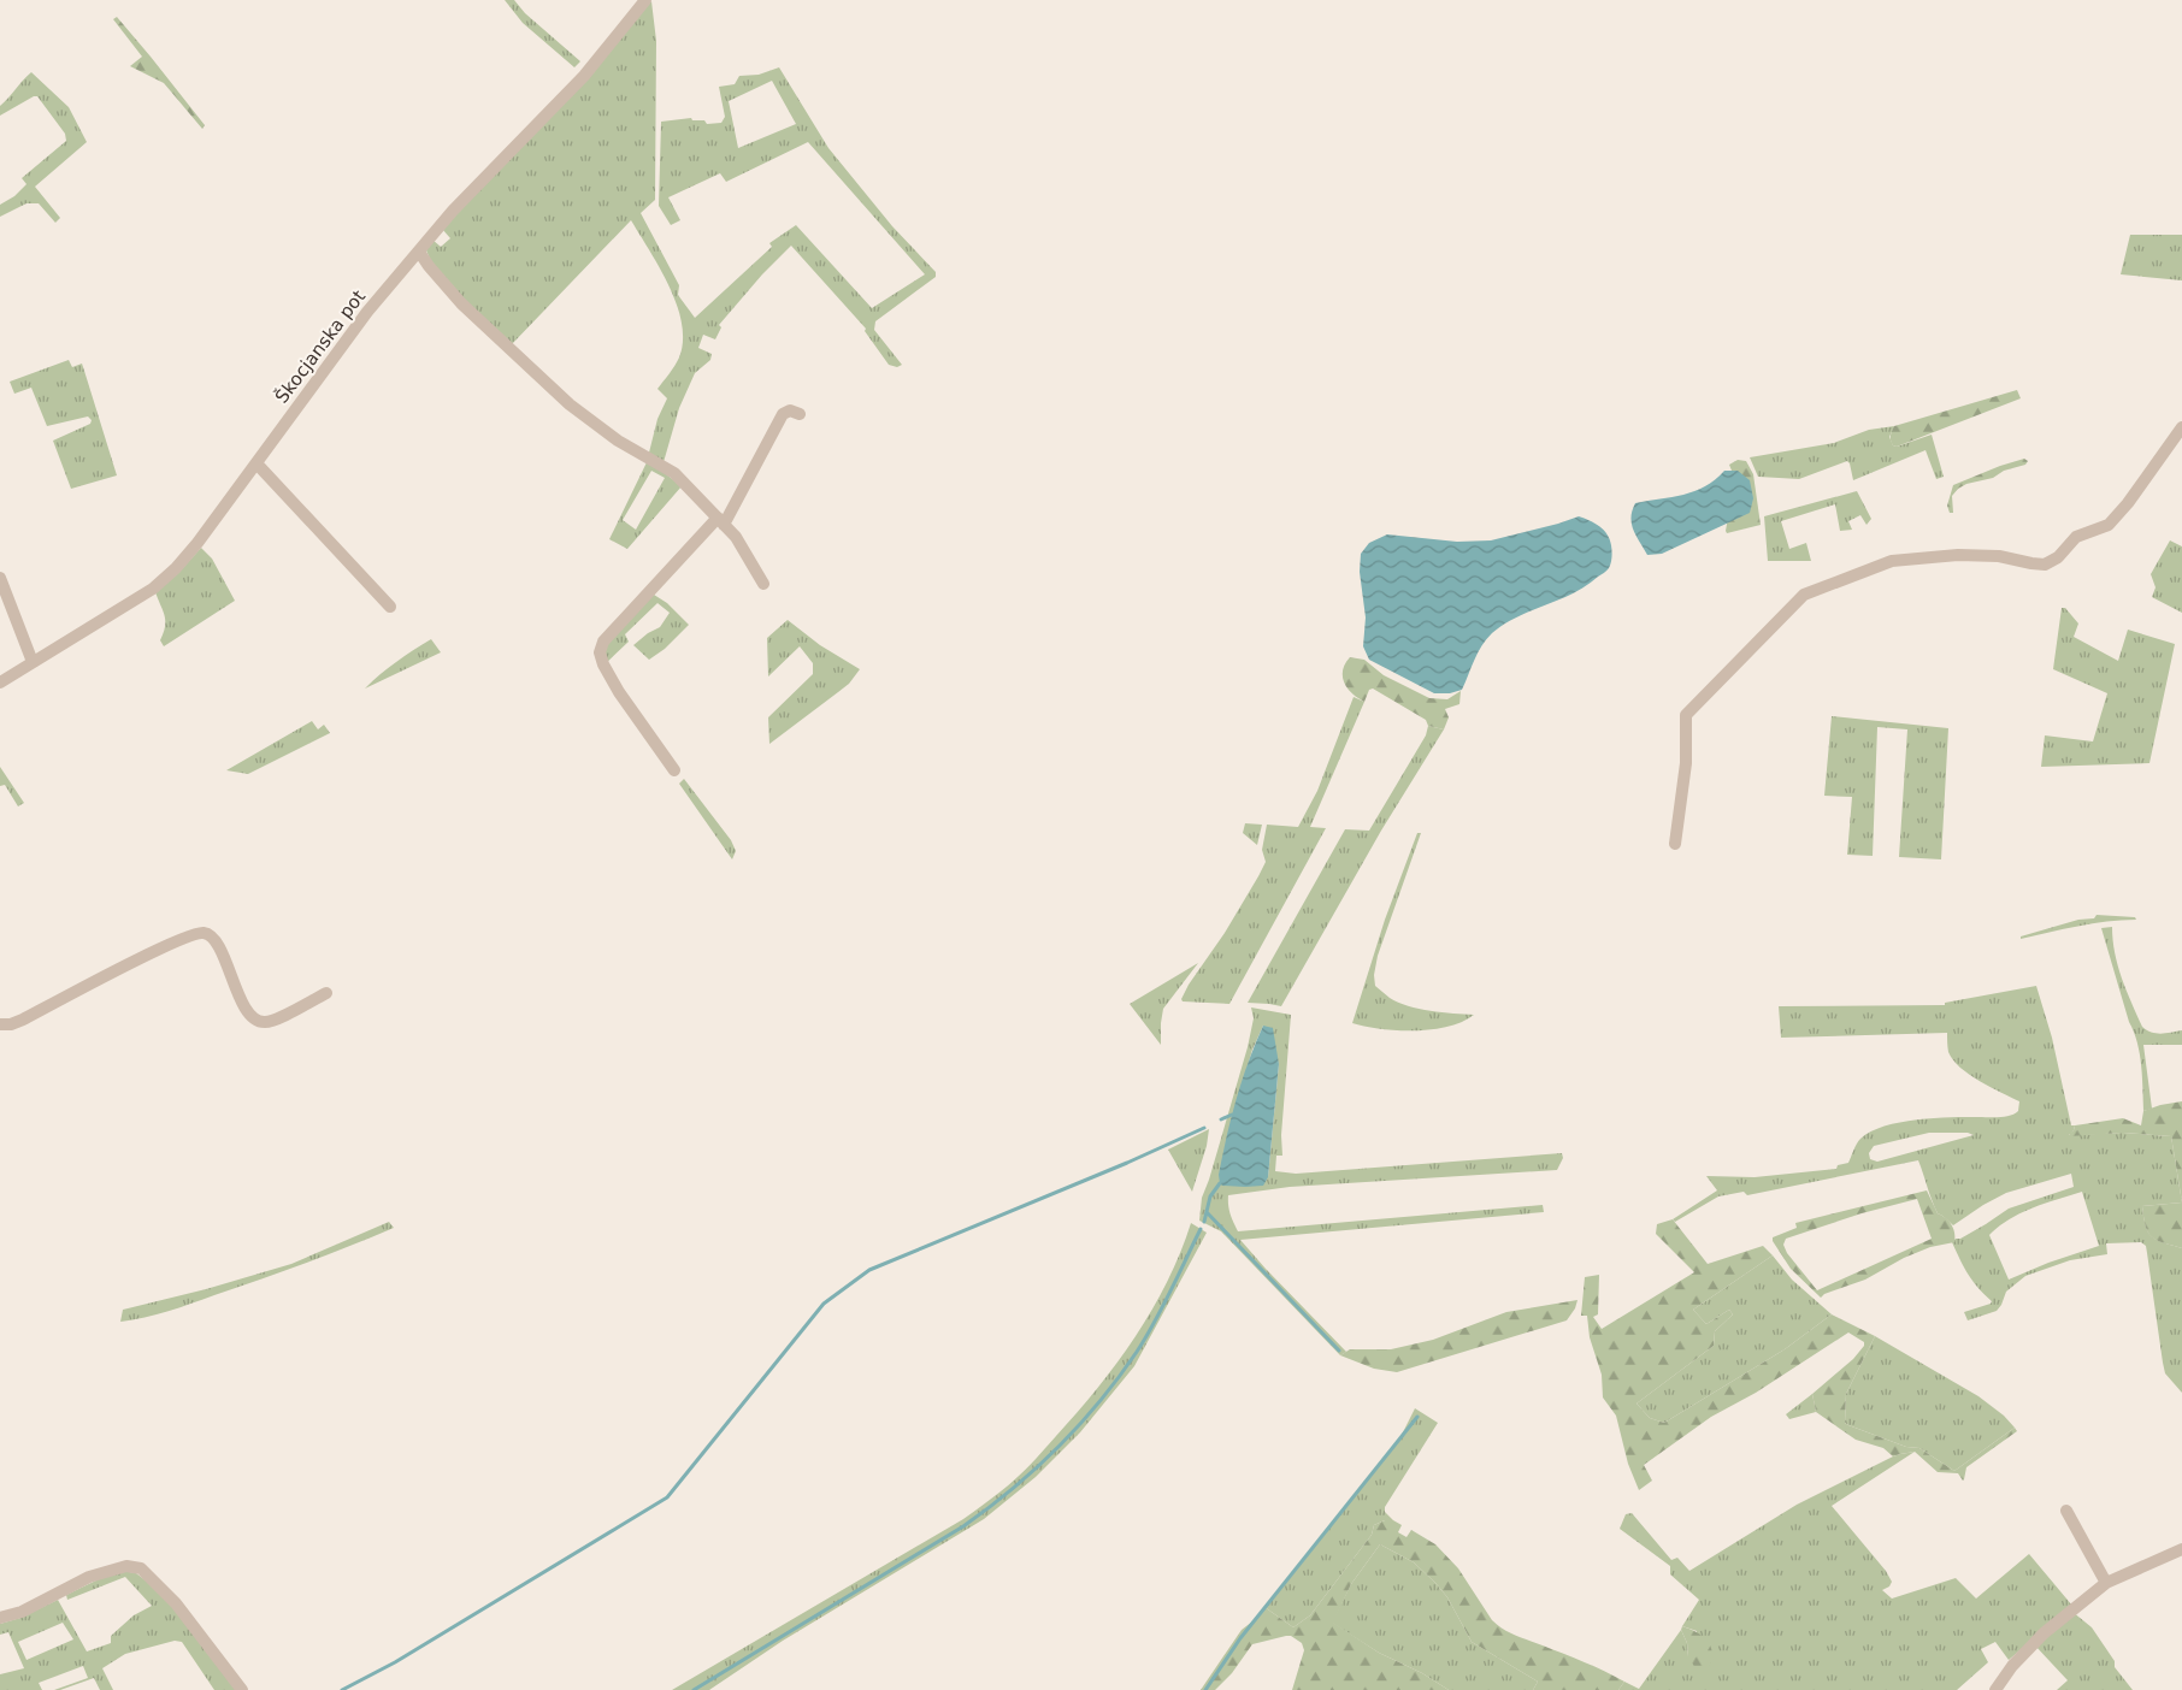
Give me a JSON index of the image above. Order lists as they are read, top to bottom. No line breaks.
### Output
{"streets":{"street":["Škocjanska pot"]}}
